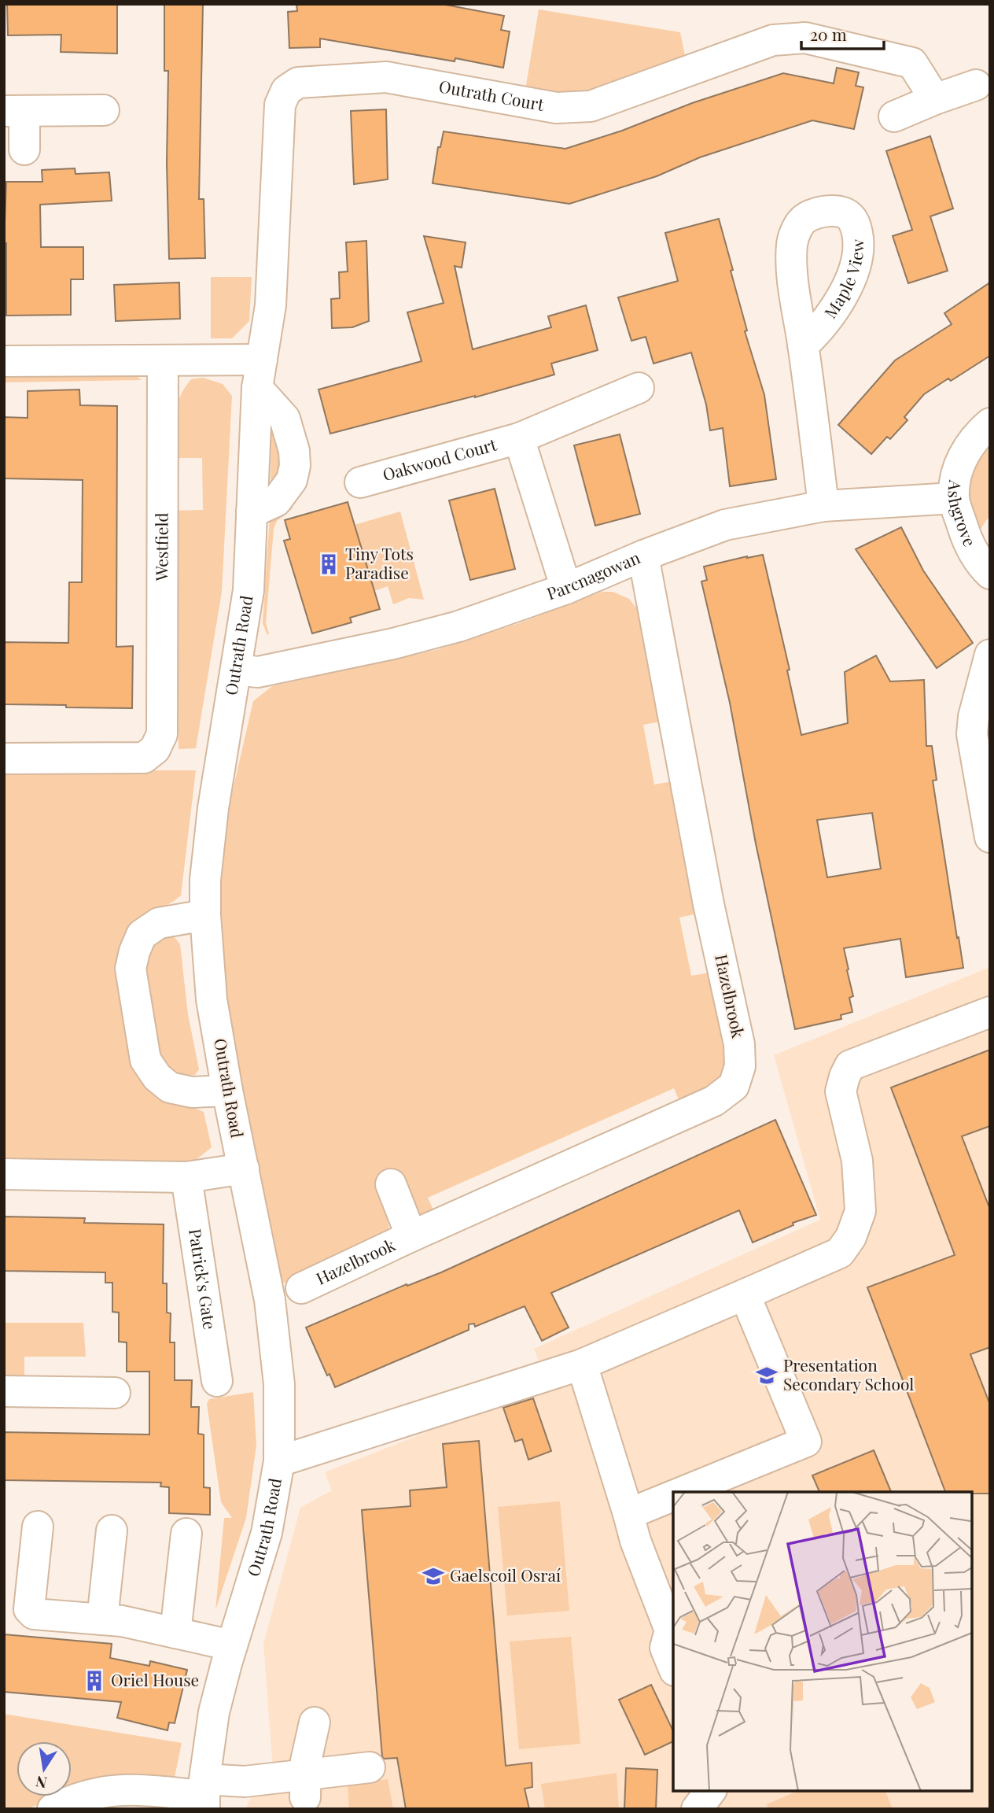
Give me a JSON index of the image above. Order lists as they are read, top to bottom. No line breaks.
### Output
{"streets":{"street":["Outrath Court","Oakwood Court","Ashgrove","Westfield","Parcnagowan","Outrath Road","Hazelbrook","Patrick's Gate"]},"crossings":[["Outrath Court","Outrath Road"],["Oakwood Court","Parcnagowan"],["Ashgrove","Parcnagowan"],["Parcnagowan","Outrath Road"],["Parcnagowan","Hazelbrook"]],"places":{"building":["Tiny Tots Paradise","Oriel House"],"school or university":["Presentation Secondary School","Gaelscoil Osraí"]},"scale_bar":"20 m","north":"bottom"}
